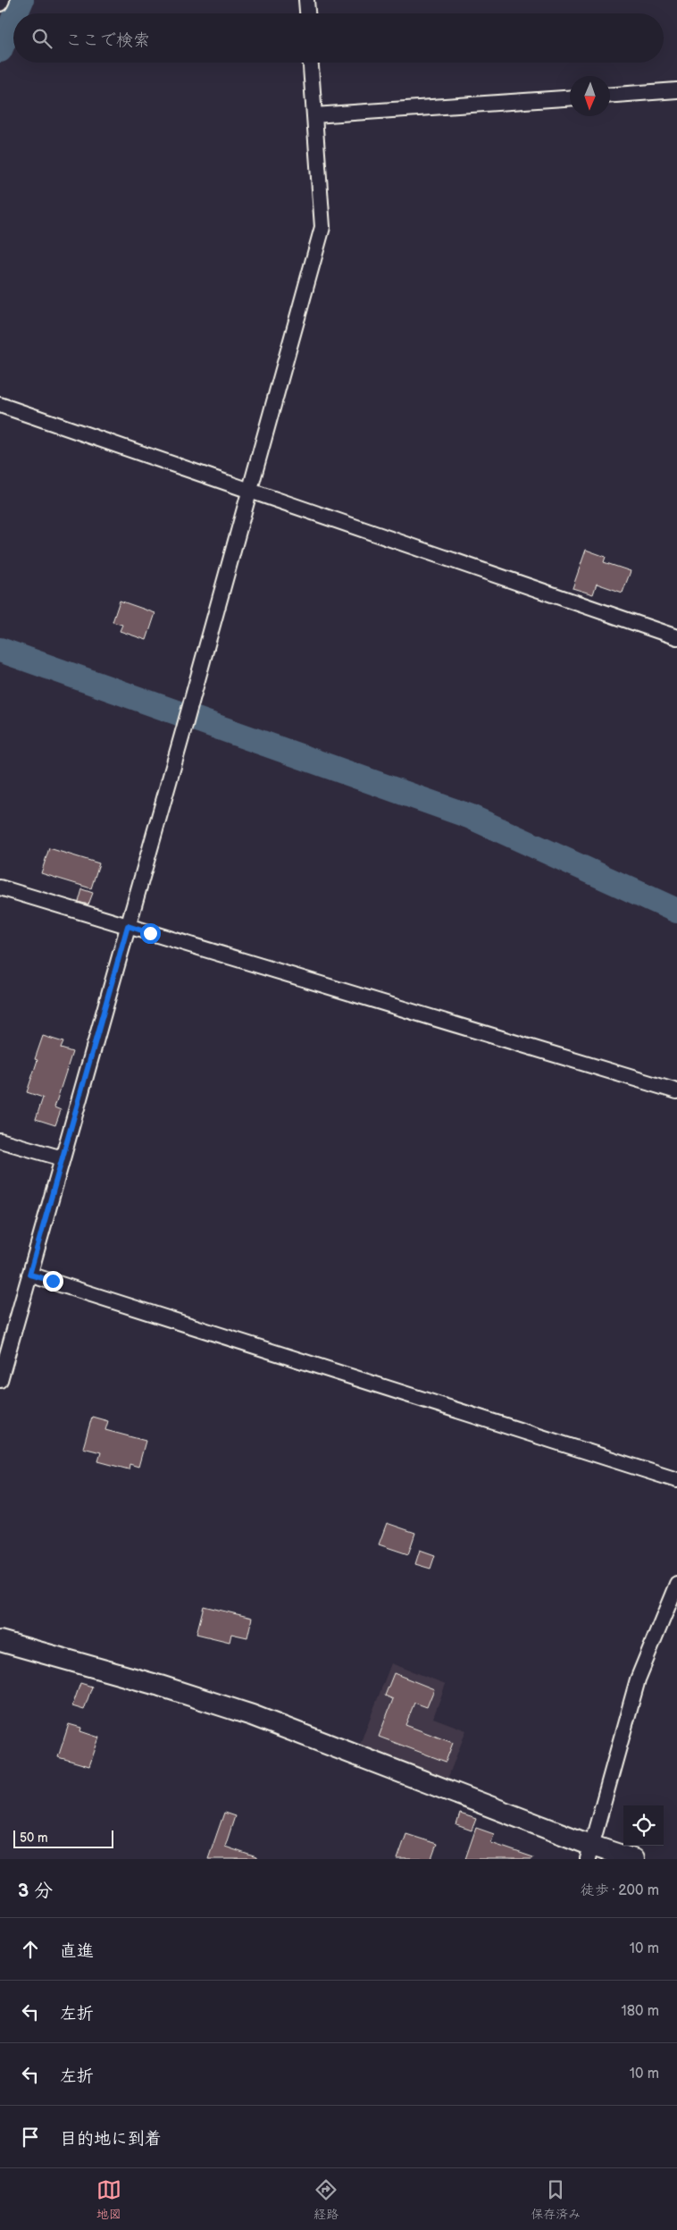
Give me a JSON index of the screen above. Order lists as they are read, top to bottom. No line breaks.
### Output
{"scale_bar":"50 m","north":"bottom","page":{"search":"ここで検索","scale":"50 m","heading":["3 分","徒歩 · 200 m"],"list":[["直進","10 m"],["左折","180 m"],["左折","10 m"],"目的地に到着"],"nav":["地図","経路","保存済み"]}}
